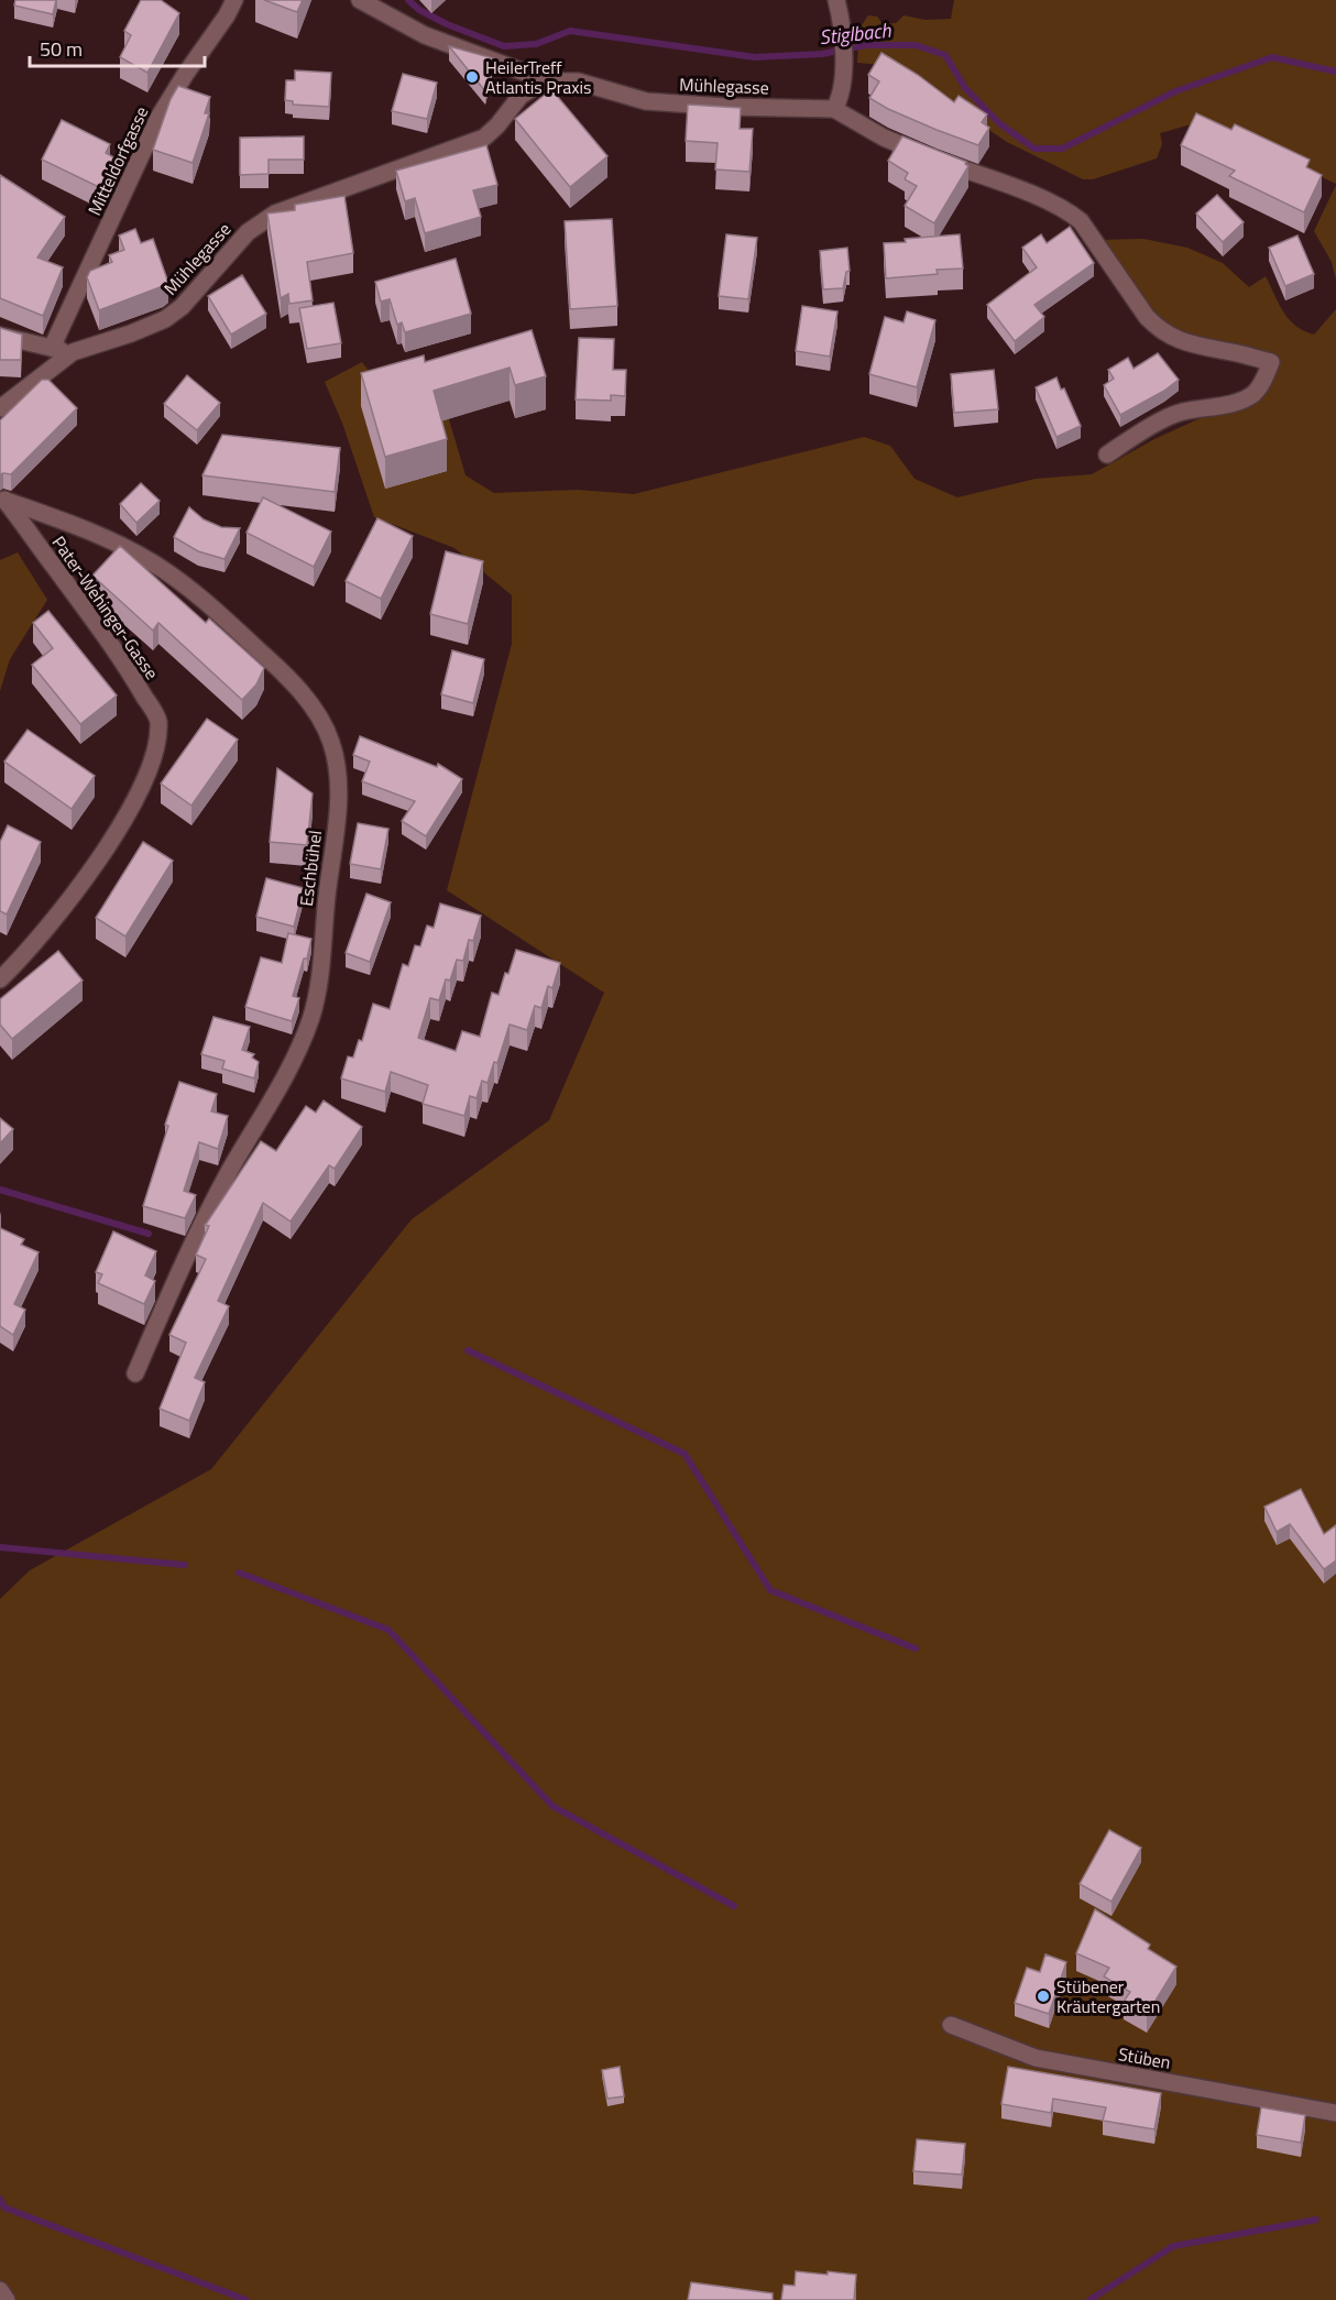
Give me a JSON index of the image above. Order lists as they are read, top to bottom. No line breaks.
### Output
{"streets":{"street":["Mühlegasse","Mitteldorfgasse","Pater-Wehinger-Gasse","Eschbühel","Stüben"]},"crossings":[["Pater-Wehinger-Gasse","Eschbühel"]],"water":["Stiglbach"],"places":["HeilerTreff Atlantis Praxis","Stübener Kräutergarten"],"scale_bar":"50 m"}
